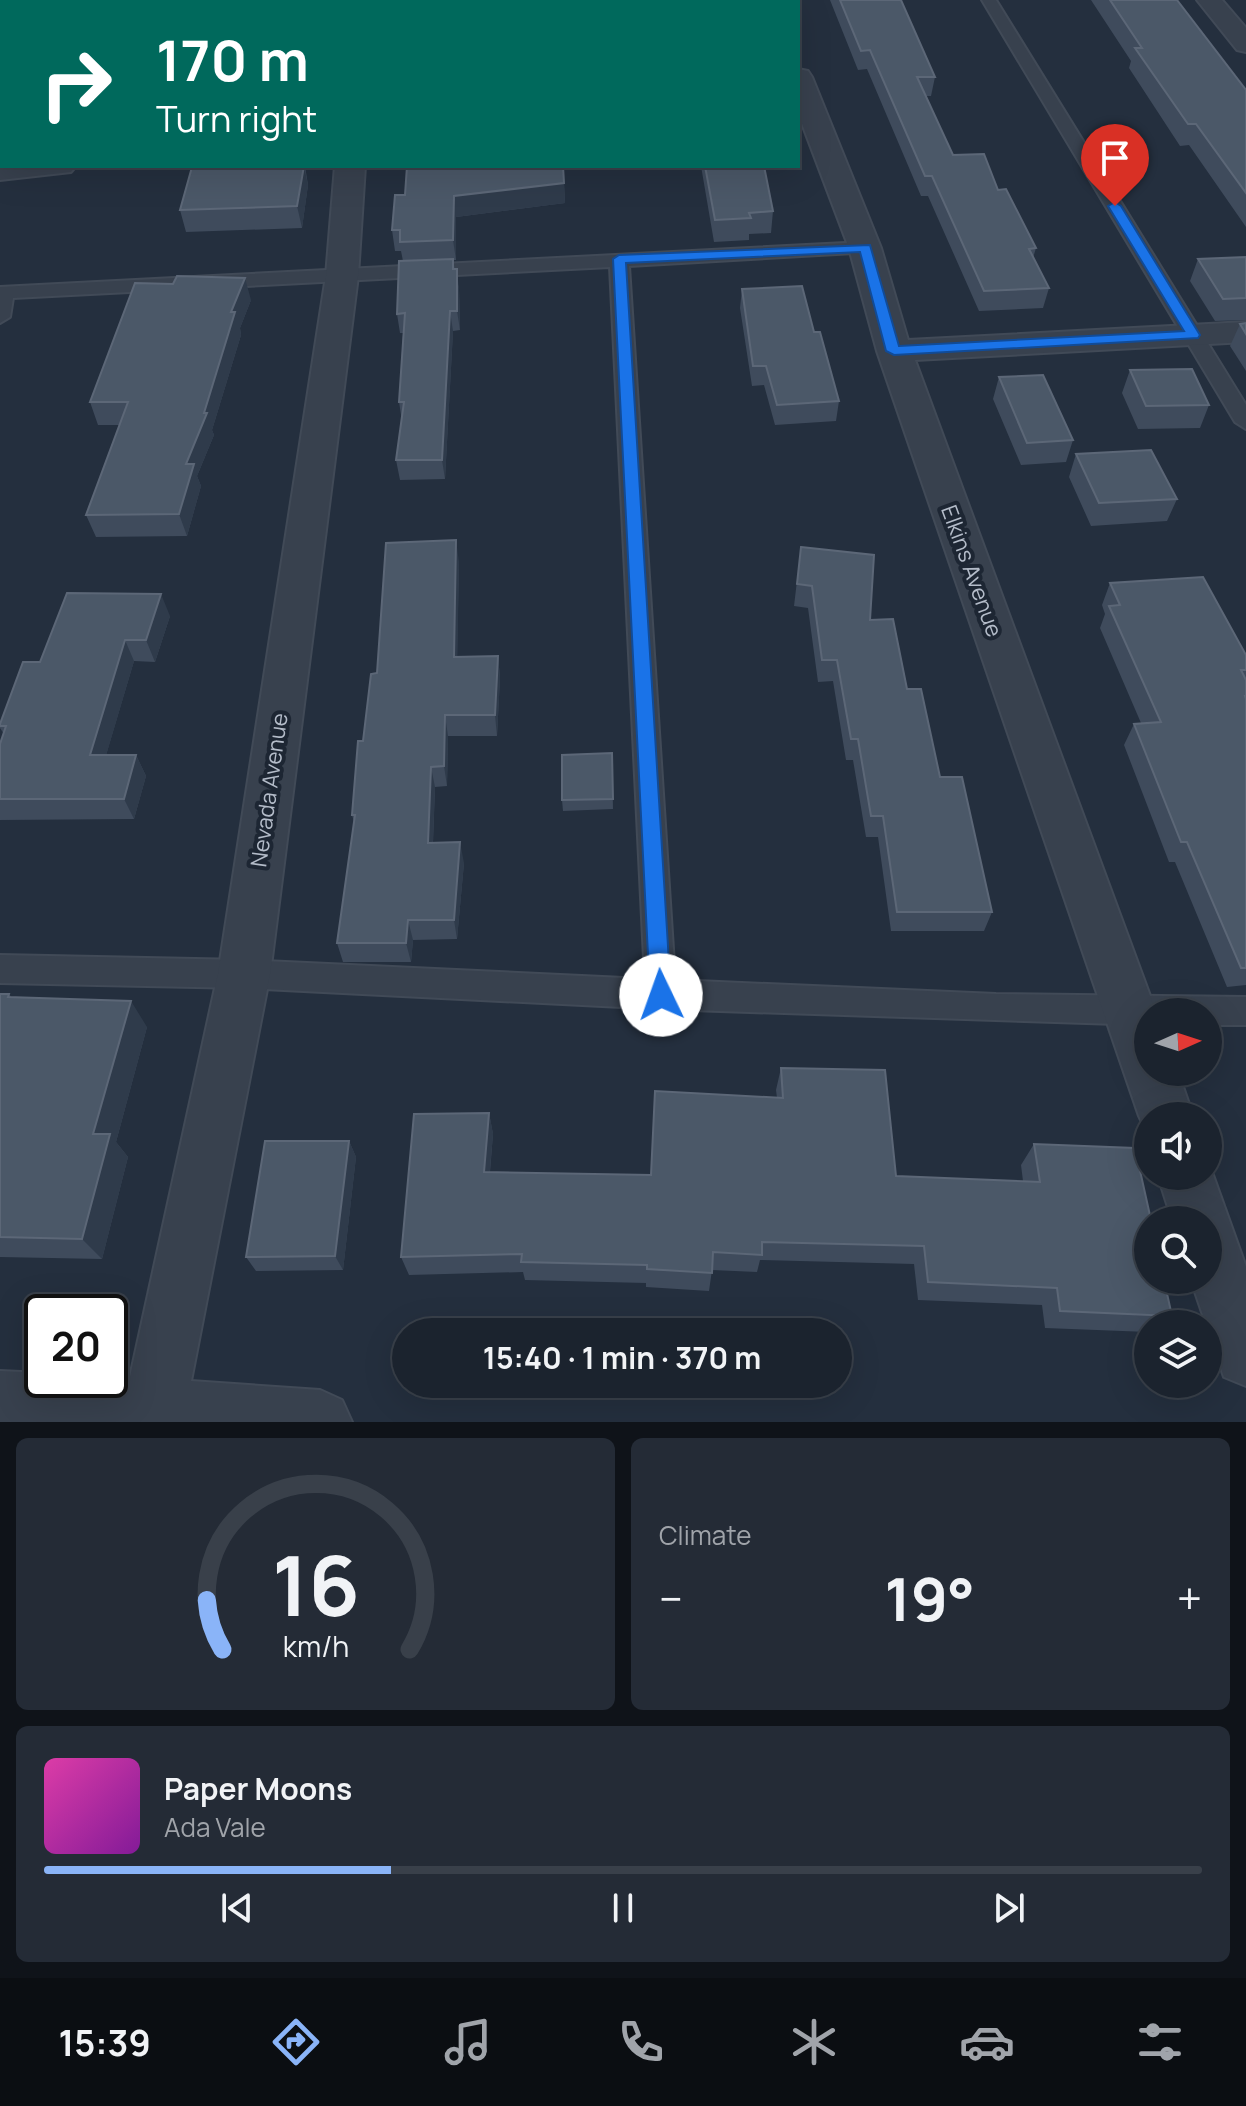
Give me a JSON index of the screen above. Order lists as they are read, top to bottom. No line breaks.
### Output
{"streets":{"street":["Elkins Avenue","Nevada Avenue"]},"north":"right","page":{"turn":["170 m","Turn right"],"limit":"20","trip":"15:40 · 1 min · 370 m","tile":"Climate","heat":["−","19°","+"],"song":["Paper Moons","Ada Vale"],"tabs":"15:39","gauge":["16","km/h"]}}
